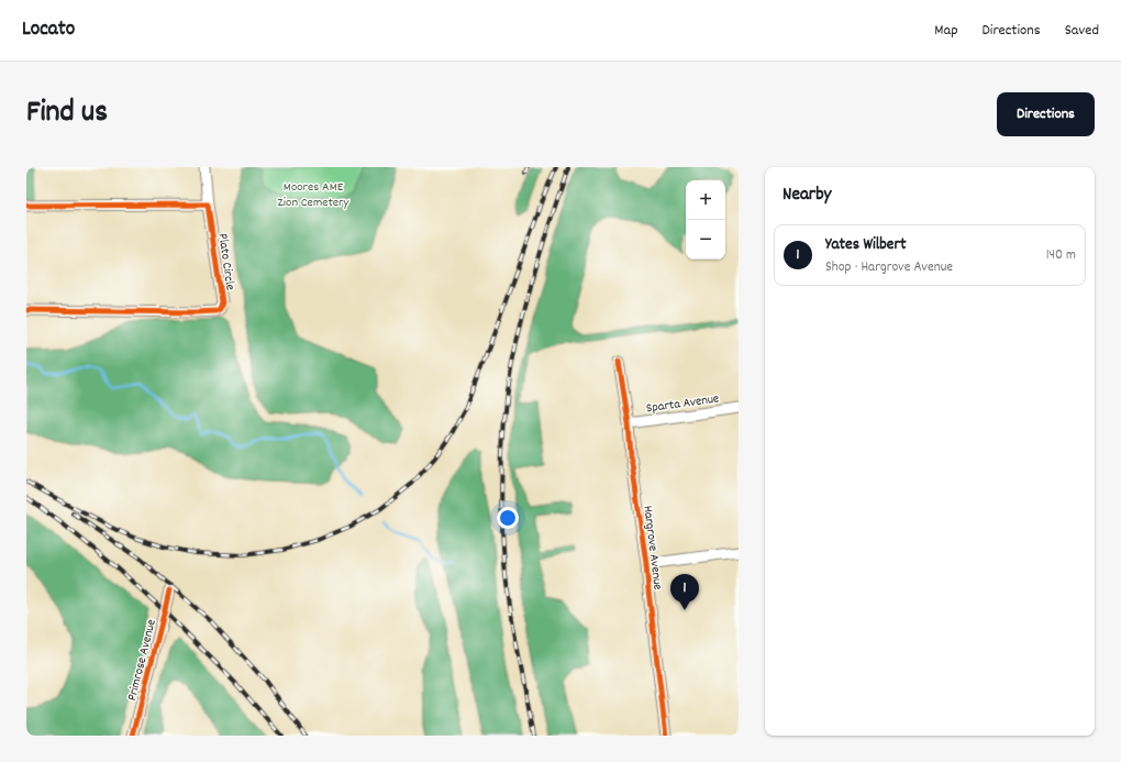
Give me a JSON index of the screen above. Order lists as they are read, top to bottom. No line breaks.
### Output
{"streets":{"street":["Plato Circle","Sparta Avenue","Hargrove Avenue","Primrose Avenue"]},"crossings":[["Sparta Avenue","Hargrove Avenue"]],"parks":["Moores AME Zion Cemetery"],"page":{"header":"Locato","nav":["Map","Directions","Saved"],"title":"Find us","buttons":"Directions","heading":"Nearby","map_buttons":["+","−"],"list":[{"mark":"1","name":"Yates Wilbert","note":"Shop · Hargrove Avenue","value":"140 m"}],"pins":"1"}}
